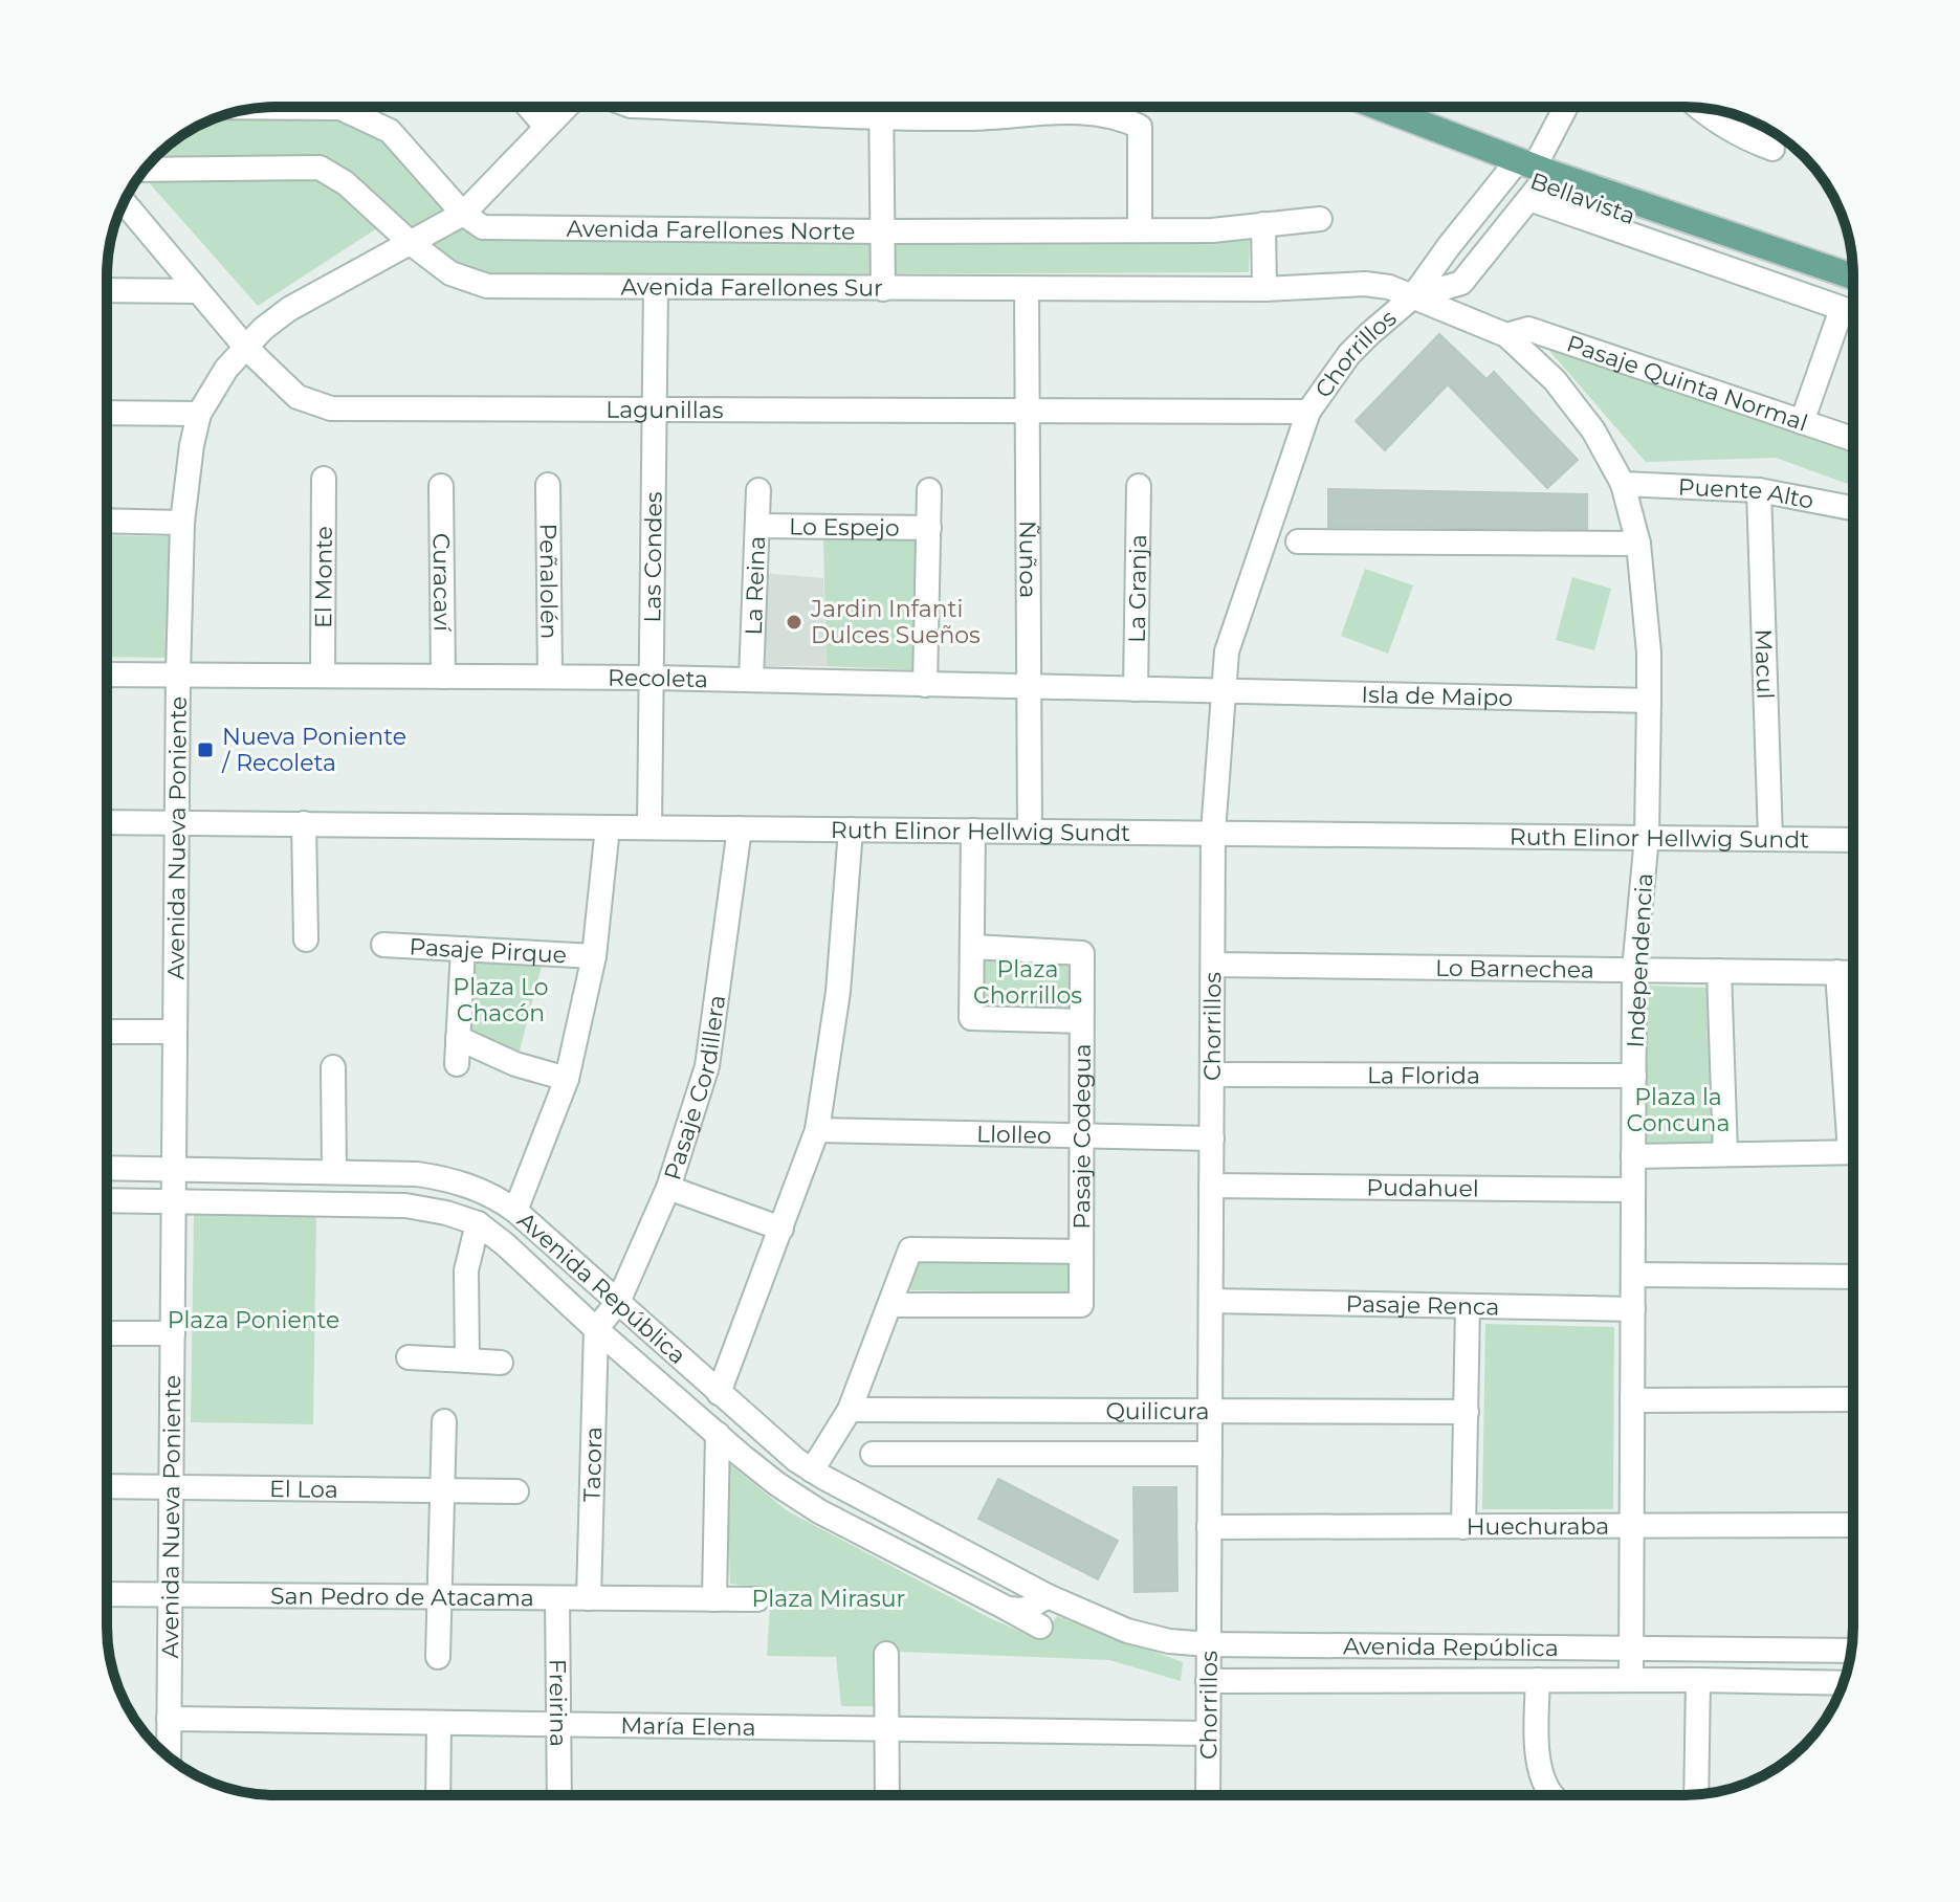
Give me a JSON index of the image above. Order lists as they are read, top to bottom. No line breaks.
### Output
{"streets":{"main road":["Bellavista"],"street":["Avenida Farellones Norte","Avenida Farellones Sur","Chorrillos","Pasaje Quinta Normal","Lagunillas","Puente Alto","Lo Espejo","Las Condes","Ñuñoa","El Monte","Curacaví","Peñalolén","La Reina","La Granja","Macul","Recoleta","Isla de Maipo","Ruth Elinor Hellwig Sundt","Avenida Nueva Poniente","Pasaje Pirque","Independencia","Lo Barnechea","La Florida","Pasaje Cordillera","Llolleo","Pasaje Codegua","Pudahuel","Avenida República","Pasaje Renca","Quilicura","Tacora","El Loa","Huechuraba","San Pedro de Atacama","Freirina","María Elena"]},"crossings":[["Bellavista","Chorrillos"],["Avenida Farellones Norte","Avenida Nueva Poniente"],["Avenida Farellones Sur","Chorrillos"],["Avenida Farellones Sur","Las Condes"],["Avenida Farellones Sur","Ñuñoa"],["Avenida Farellones Sur","Avenida Nueva Poniente"],["Avenida Farellones Sur","Independencia"],["Chorrillos","Lagunillas"],["Chorrillos","Recoleta"],["Chorrillos","Isla de Maipo"],["Chorrillos","Ruth Elinor Hellwig Sundt"],["Chorrillos","Independencia"],["Chorrillos","Lo Barnechea"],["Chorrillos","La Florida"],["Chorrillos","Llolleo"],["Chorrillos","Pudahuel"],["Chorrillos","Avenida República"],["Chorrillos","Pasaje Renca"],["Chorrillos","Quilicura"],["Chorrillos","Huechuraba"],["Chorrillos","María Elena"],["Pasaje Quinta Normal","Independencia"],["Lagunillas","Las Condes"],["Lagunillas","Ñuñoa"],["Lagunillas","Avenida Nueva Poniente"],["Puente Alto","Macul"],["Puente Alto","Independencia"],["Lo Espejo","La Reina"],["Las Condes","Recoleta"],["Las Condes","Ruth Elinor Hellwig Sundt"],["Ñuñoa","Recoleta"],["Ñuñoa","Ruth Elinor Hellwig Sundt"],["El Monte","Recoleta"],["Curacaví","Recoleta"],["Peñalolén","Recoleta"],["La Reina","Recoleta"],["La Granja","Recoleta"],["Macul","Ruth Elinor Hellwig Sundt"],["Recoleta","Isla de Maipo"],["Recoleta","Avenida Nueva Poniente"],["Isla de Maipo","Independencia"],["Ruth Elinor Hellwig Sundt","Avenida Nueva Poniente"],["Ruth Elinor Hellwig Sundt","Independencia"],["Ruth Elinor Hellwig Sundt","Pasaje Cordillera"],["Ruth Elinor Hellwig Sundt","Pasaje Codegua"],["Avenida Nueva Poniente","Avenida República"],["Avenida Nueva Poniente","El Loa"],["Avenida Nueva Poniente","San Pedro de Atacama"],["Avenida Nueva Poniente","María Elena"],["Independencia","Lo Barnechea"],["Independencia","La Florida"],["Independencia","Pudahuel"],["Independencia","Avenida República"],["Independencia","Pasaje Renca"],["Independencia","Huechuraba"],["Pasaje Cordillera","Avenida República"],["Pasaje Cordillera","Tacora"],["Llolleo","Pasaje Codegua"],["Pasaje Codegua","Avenida República"],["Pasaje Codegua","Quilicura"],["Avenida República","Tacora"],["Tacora","San Pedro de Atacama"],["San Pedro de Atacama","Freirina"],["Freirina","María Elena"]],"parks":["Plaza Chorrillos","Plaza Lo Chacón","Plaza la Concuna","Plaza Poniente","Plaza Mirasur"],"places":{"other":["Jardin Infanti Dulces Sueños"],"transit":["Nueva Poniente / Recoleta"]}}
